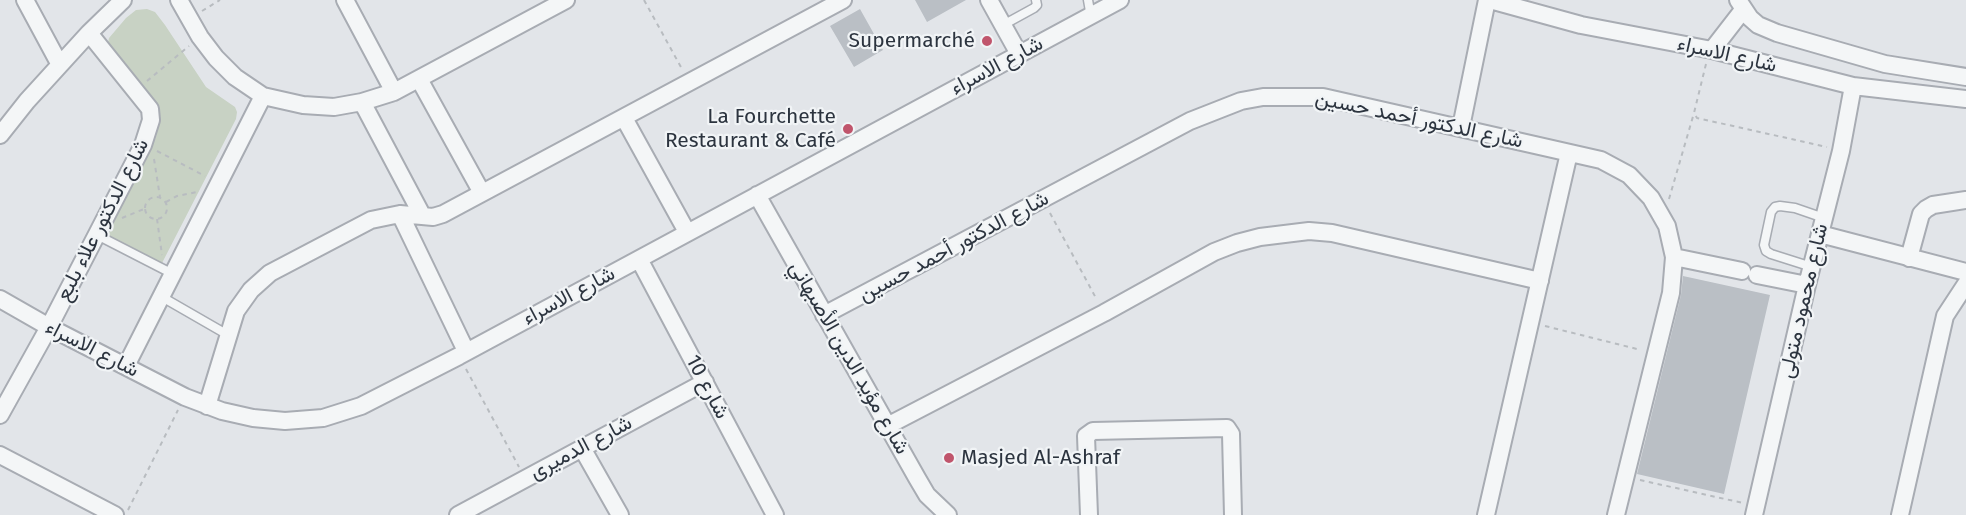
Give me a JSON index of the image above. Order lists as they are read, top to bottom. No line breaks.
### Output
{"streets":{"street":["شارع الاسراء","شارع الدكتور أحمد حسين","شارع الدكتور علاء بلبع","شارع محمود متولى","شارع مؤيد الدين الأصبهاني","شارع 10","شارع الدميرى"]},"crossings":[["شارع الاسراء","شارع الدكتور علاء بلبع"],["شارع الاسراء","شارع محمود متولى"],["شارع الاسراء","شارع مؤيد الدين الأصبهاني"],["شارع الاسراء","شارع 10"],["شارع الدكتور أحمد حسين","شارع مؤيد الدين الأصبهاني"],["شارع 10","شارع الدميرى"]],"places":["Supermarché","La Fourchette Restaurant & Café","Masjed Al-Ashraf"]}
